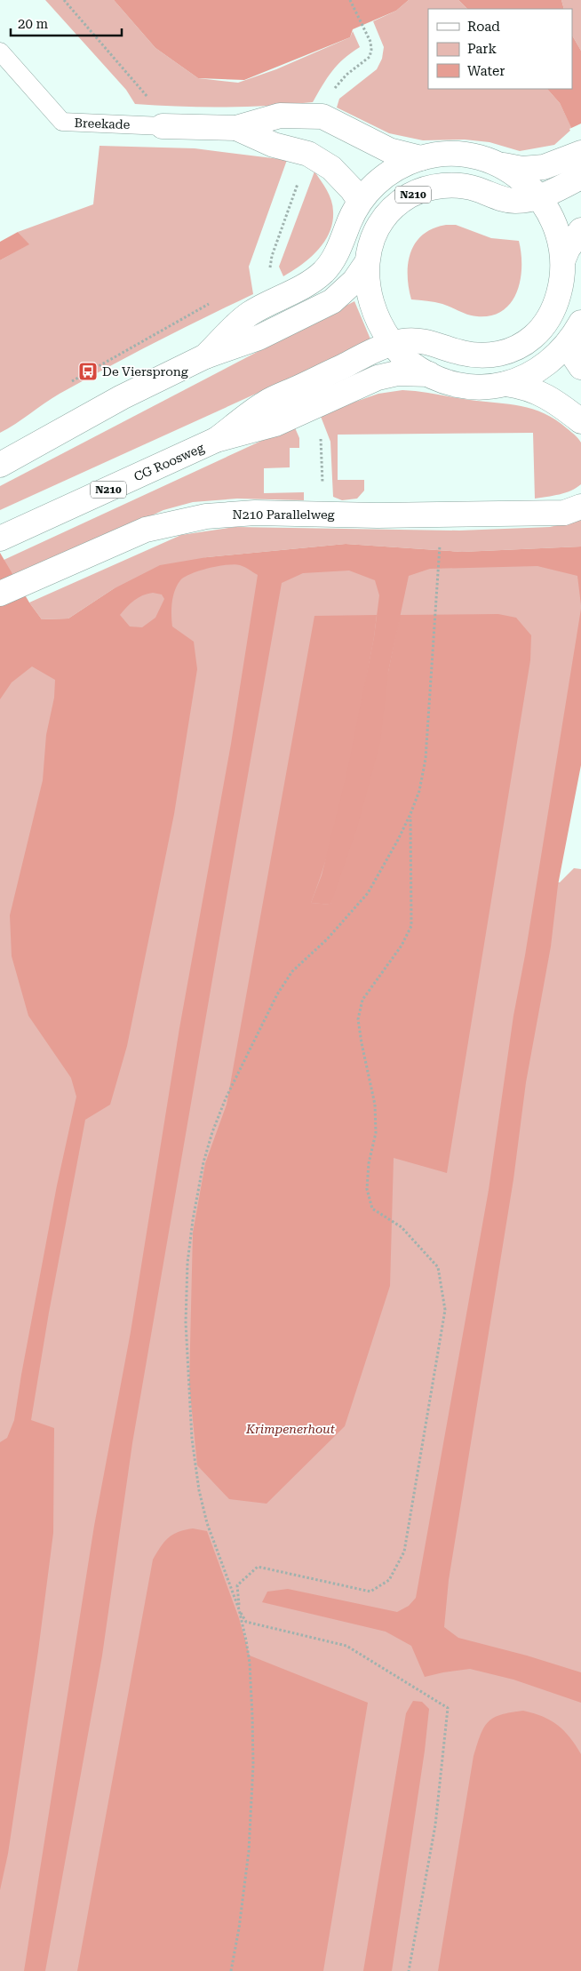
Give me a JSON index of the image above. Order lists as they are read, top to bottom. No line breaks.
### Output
{"streets":{"main road":["Breekade","N210","CG Roosweg","N210 Parallelweg"]},"crossings":[["Breekade","N210"],["N210","CG Roosweg"]],"parks":["Krimpenerhout"],"places":{"bus stop":["De Viersprong"]},"legend":["Road","Park","Water"],"scale_bar":"20 m"}
